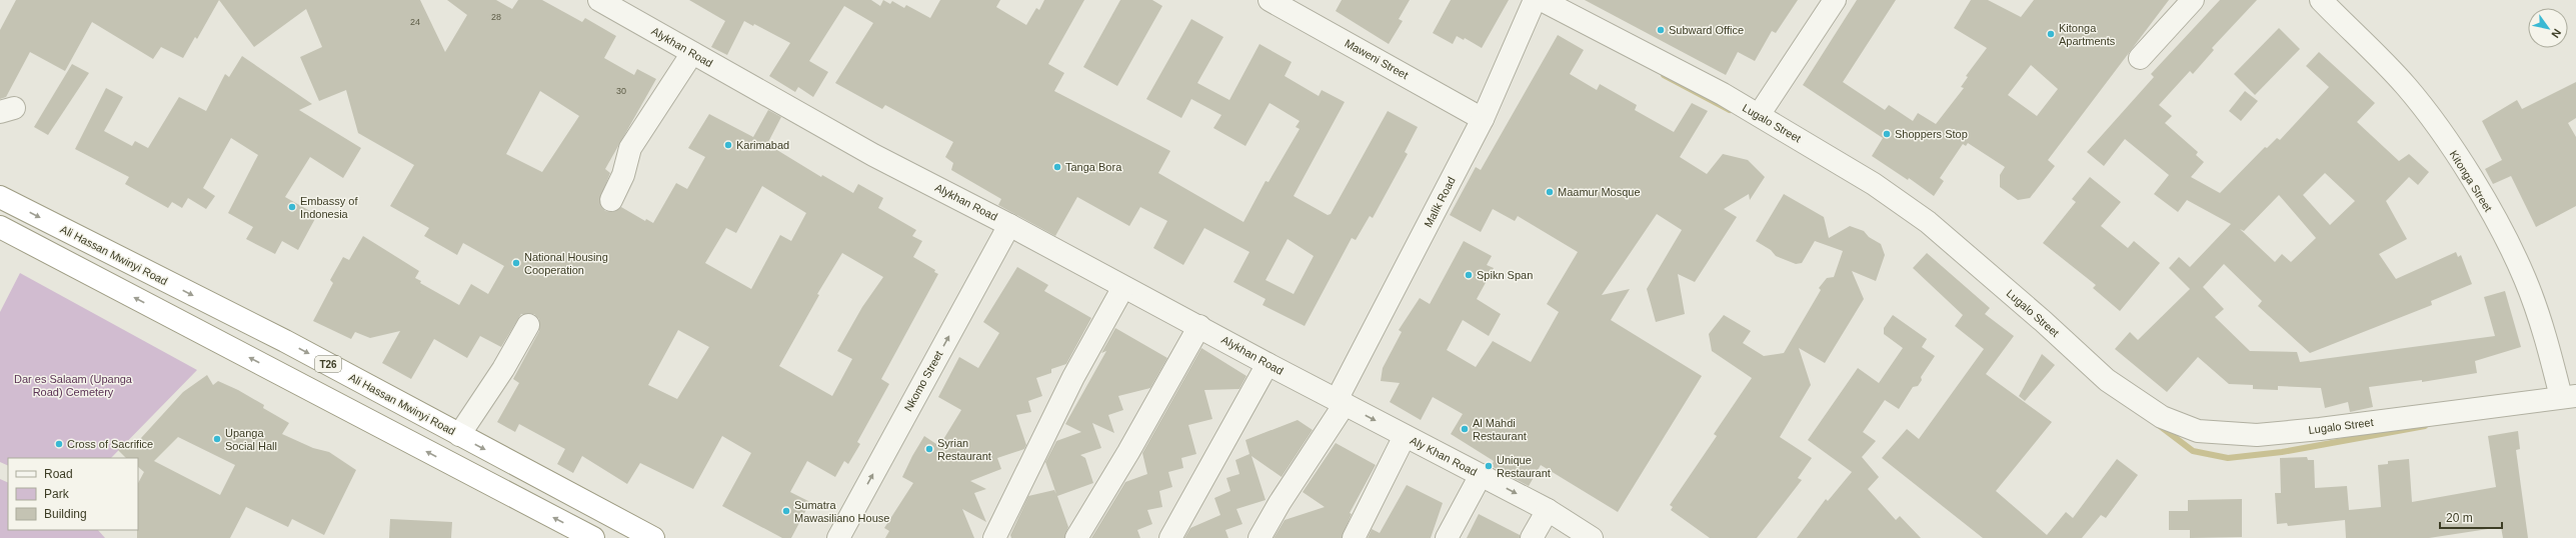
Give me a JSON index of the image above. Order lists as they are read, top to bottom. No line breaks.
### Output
{"streets":{"highway":["Ali Hassan Mwinyi Road","T26"],"street":["Alykhan Road","Maweni Street","Lugalo Street","Kitonga Street","Malik Road","Nkomo Street","Aly Khan Road"]},"crossings":[["Alykhan Road","Malik Road"],["Alykhan Road","Nkomo Street"],["Alykhan Road","Aly Khan Road"],["Maweni Street","Malik Road"],["Lugalo Street","Kitonga Street"],["Malik Road","Aly Khan Road"]],"one_way":["Aly Khan Road"],"parks":["Dar es Salaam (Upanga Road) Cemetery"],"places":["Subward Office","Kitonga Apartments","Shoppers Stop","Karimabad","Tanga Bora","Maamur Mosque","Embassy of Indonesia","National Housing Cooperation","Spikn Span","Al Mahdi Restaurant","Upanga Social Hall","Cross of Sacrifice","Syrian Restaurant","Unique Restaurant","Sumatra Mawasiliano House"],"house_numbers":["28","24","30"],"legend":["Road","Park","Building"],"scale_bar":"20 m","north":"bottom right"}
